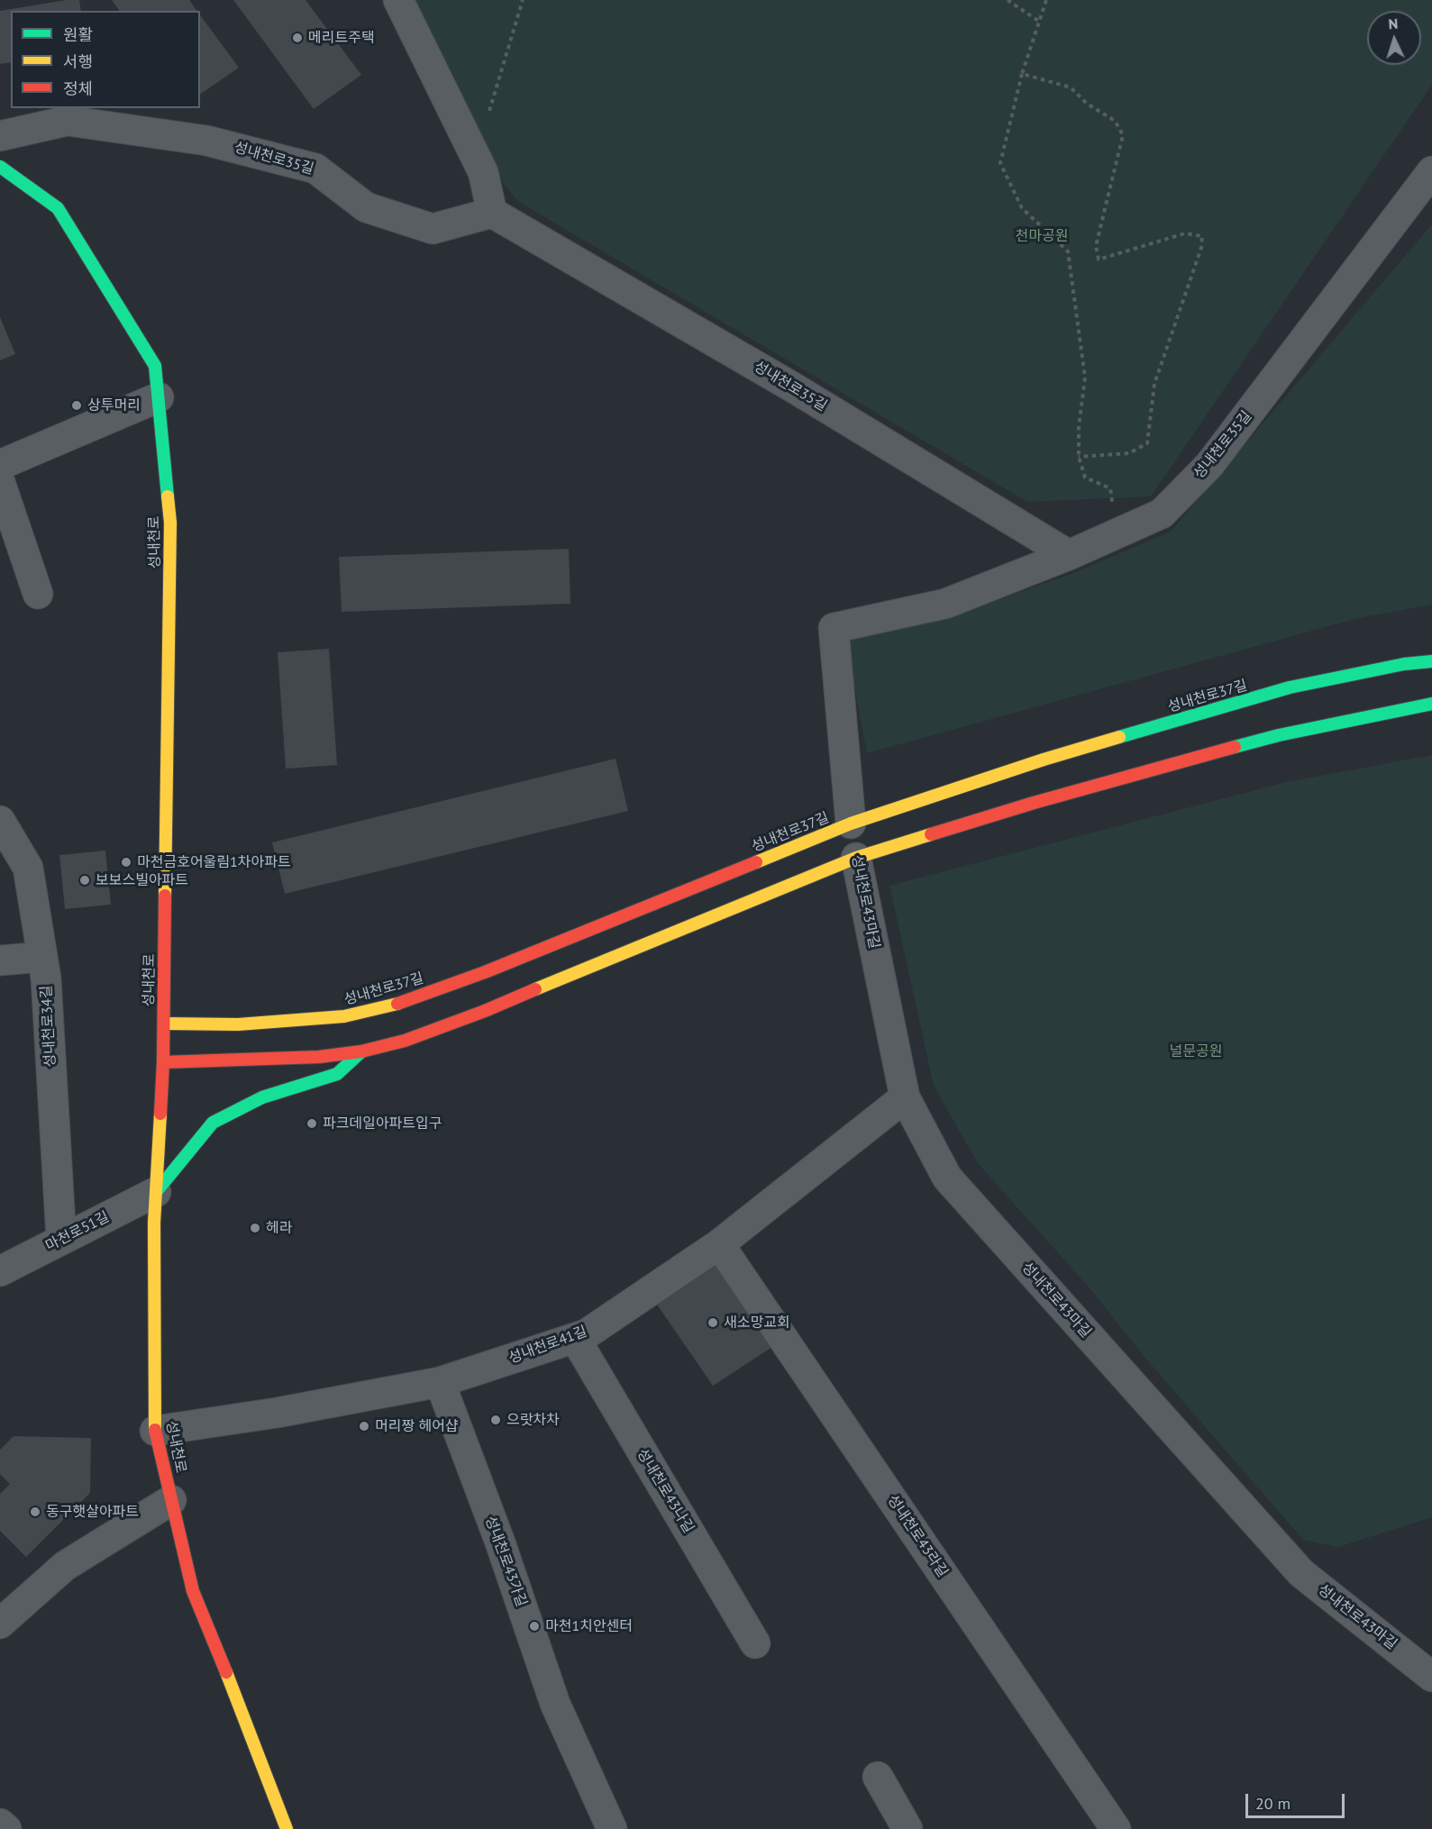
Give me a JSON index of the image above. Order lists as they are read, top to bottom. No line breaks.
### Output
{"streets":{"main road":["성내천로","성내천로37길"],"street":["성내천로35길","성내천로43마길","성내천로34길","마천로51길","성내천로41길","성내천로43나길","성내천로43라길","성내천로43가길"]},"crossings":[["성내천로35길","성내천로43마길"],["성내천로","성내천로37길"],["성내천로","마천로51길"],["성내천로","성내천로41길"],["성내천로37길","성내천로43마길"],["성내천로43마길","성내천로41길"],["성내천로34길","마천로51길"],["성내천로41길","성내천로43나길"],["성내천로41길","성내천로43라길"],["성내천로41길","성내천로43가길"]],"parks":["천마공원","널문공원"],"places":["메리트주택","상투머리","마천금호어울림1차아파트","보보스빌아파트","파크데일아파트입구","헤라","새소망교회","으랏차차","머리짱 헤어샵","동구햇살아파트","마천1치안센터"],"legend":["원활","서행","정체"],"scale_bar":"20 m","north":"top"}
